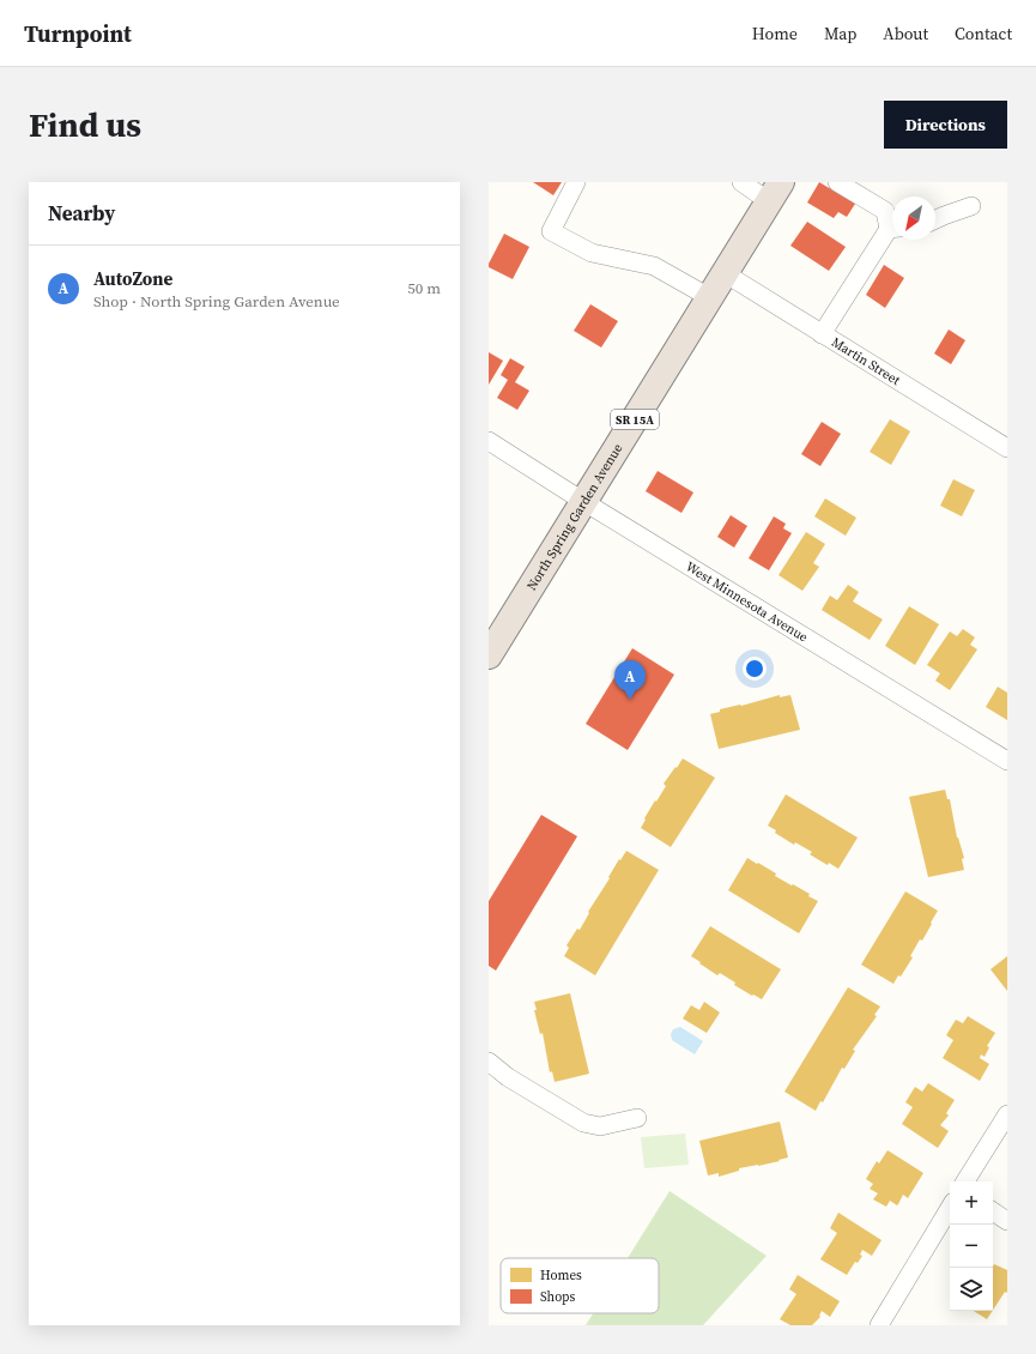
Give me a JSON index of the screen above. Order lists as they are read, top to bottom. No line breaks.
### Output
{"streets":{"highway":["SR 15A","North Spring Garden Avenue"],"street":["Martin Street","West Minnesota Avenue"]},"crossings":[["Martin Street","North Spring Garden Avenue"],["North Spring Garden Avenue","West Minnesota Avenue"]],"legend":["Homes","Shops"],"north":"bottom left","page":{"header":"Turnpoint","nav":["Home","Map","About","Contact"],"buttons":"Directions","title":"Find us","heading":"Nearby","list":[{"mark":"A","name":"AutoZone","note":"Shop · North Spring Garden Avenue","value":"50 m"}],"pins":"A","map_buttons":["+","−"]}}
